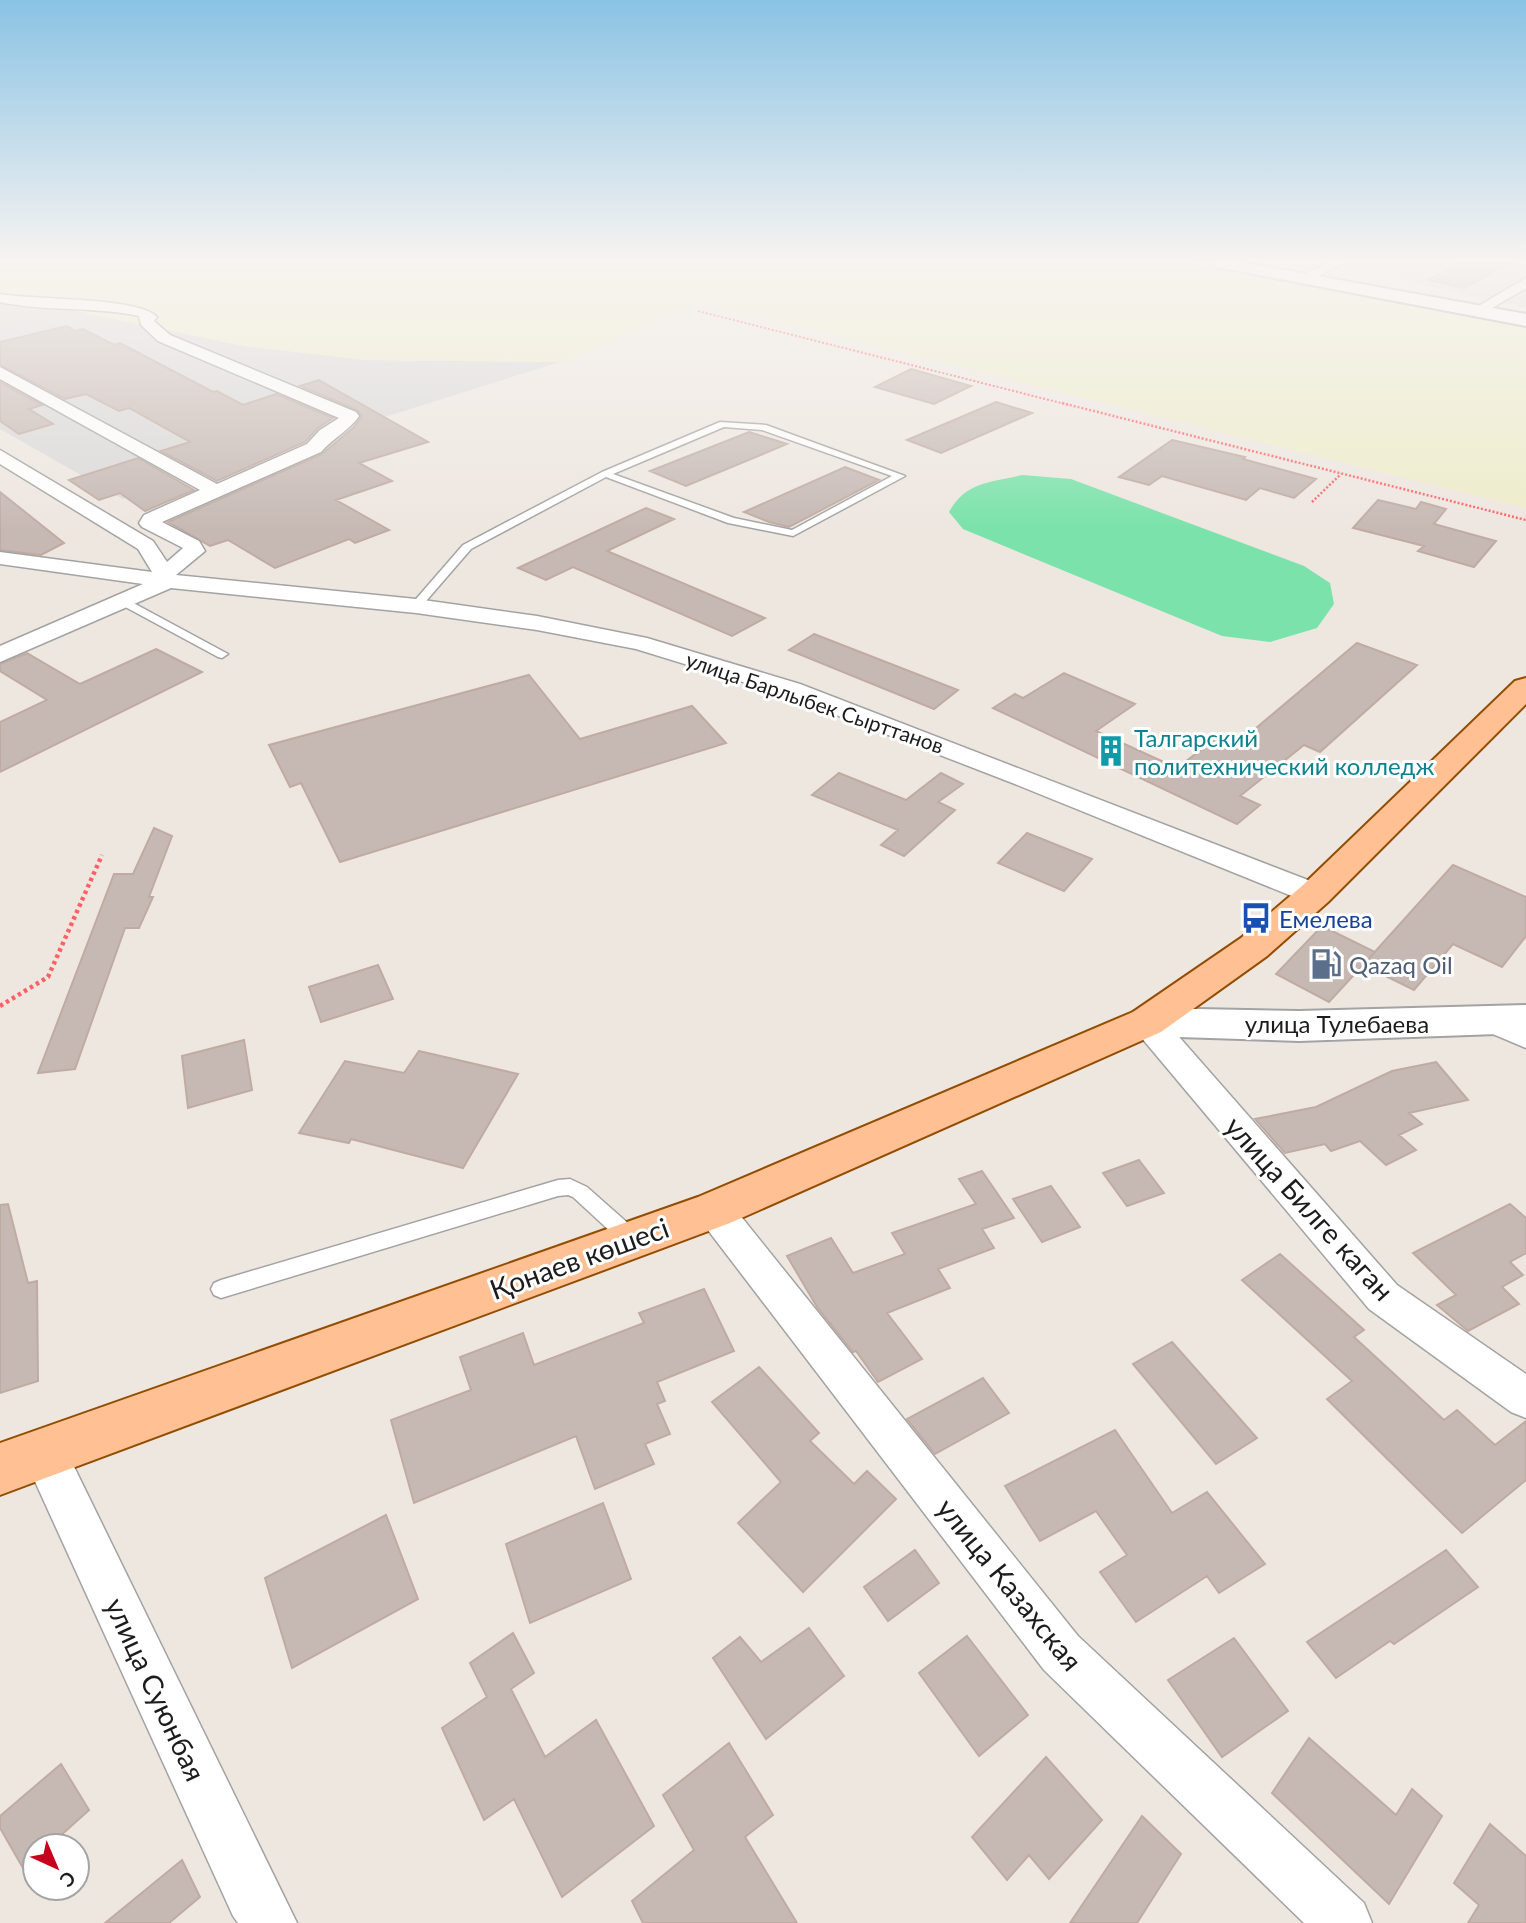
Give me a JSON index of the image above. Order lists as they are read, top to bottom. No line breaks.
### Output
{"streets":{"main road":["Қонаев көшесі"],"street":["улица Барлыбек Сырттанов","улица Тулебаева","улица Билге каган","улица Казахская","улица Суюнбая"]},"crossings":[["улица Барлыбек Сырттанов","Қонаев көшесі"],["улица Тулебаева","улица Билге каган"],["улица Тулебаева","Қонаев көшесі"],["улица Билге каган","Қонаев көшесі"],["Қонаев көшесі","улица Казахская"],["Қонаев көшесі","улица Суюнбая"]],"places":{"building":["Талгарский политехнический колледж"],"bus stop":["Емелева"],"fuel station":["Qazaq Oil"]},"north":"bottom right"}
